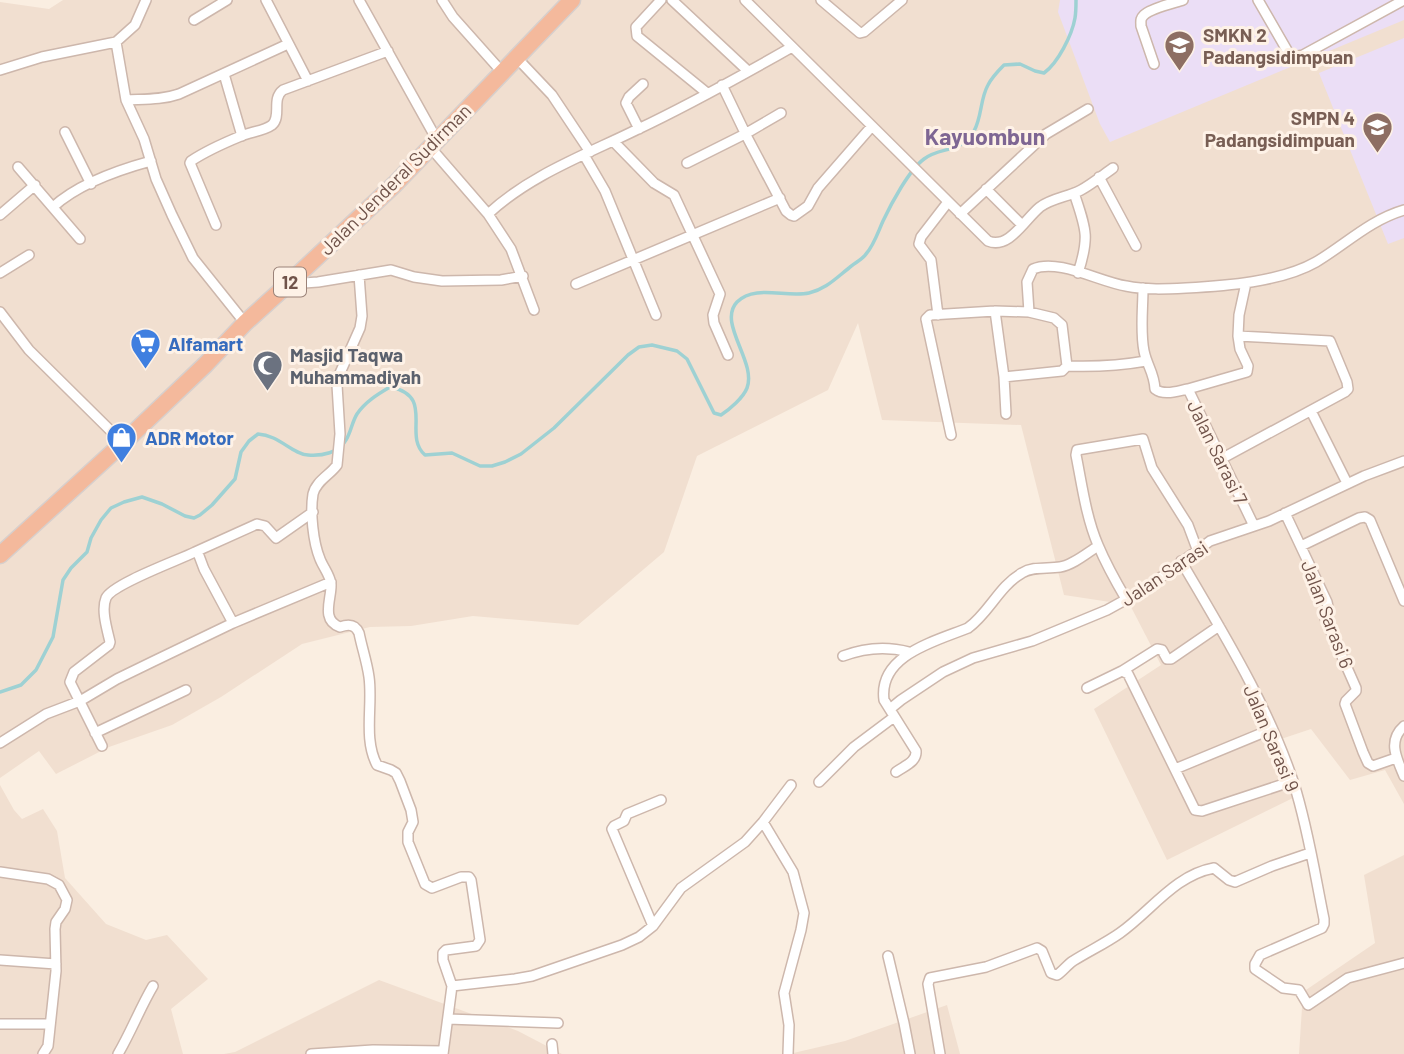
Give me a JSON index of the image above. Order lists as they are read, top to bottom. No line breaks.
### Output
{"streets":{"highway":["Jalan Jenderal Sudirman","12"],"street":["Jalan Sarasi 7","Jalan Sarasi","Jalan Sarasi 6","Jalan Sarasi 9"]},"crossings":[["Jalan Sarasi 7","Jalan Sarasi"],["Jalan Sarasi","Jalan Sarasi 6"],["Jalan Sarasi","Jalan Sarasi 9"]],"districts":["Kayuombun"],"places":{"school or university":["SMKN 2 Padangsidimpuan","SMPN 4 Padangsidimpuan"],"supermarket":["Alfamart"],"mosque":["Masjid Taqwa Muhammadiyah"],"shop":["ADR Motor"]}}
